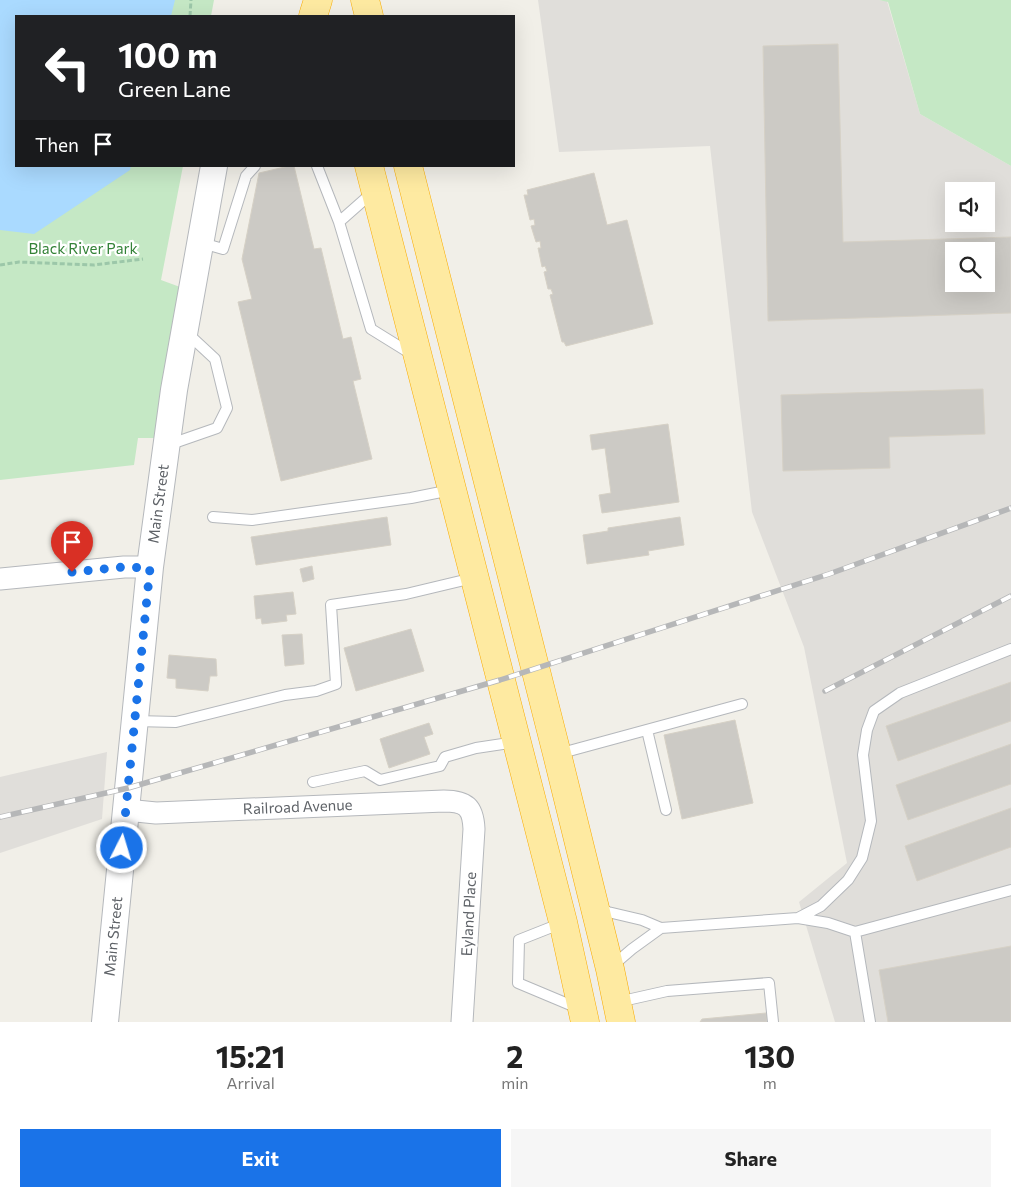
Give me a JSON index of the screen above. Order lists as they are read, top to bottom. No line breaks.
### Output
{"streets":{"street":["Main Street","Railroad Avenue","Eyland Place"]},"crossings":[["Main Street","Railroad Avenue"],["Railroad Avenue","Eyland Place"]],"parks":["Black River Park"],"page":{"turn":["100 m","Green Lane"],"then":"Then","eta":["15:21","Arrival","2","min","130","m"],"buttons":["Exit","Share"]}}
